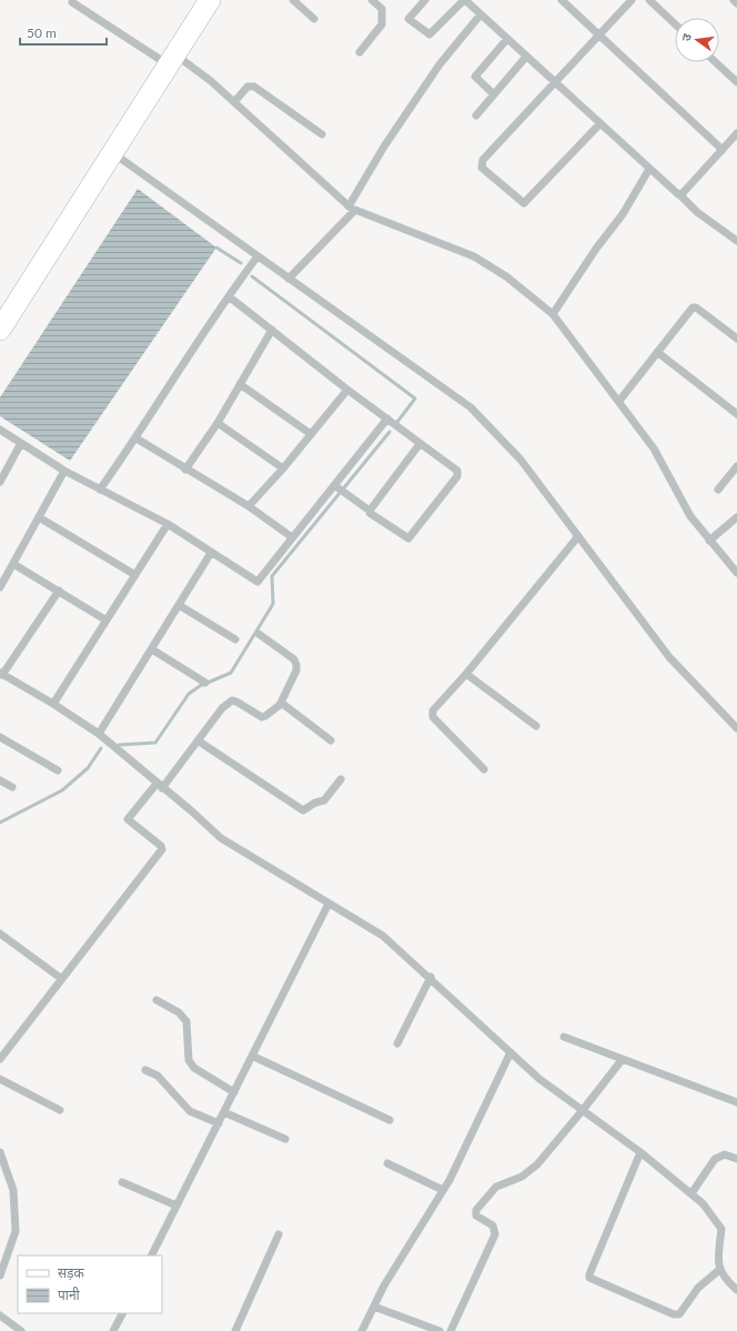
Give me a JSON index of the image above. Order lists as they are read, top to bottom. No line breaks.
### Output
{"legend":["सड़क","पानी"],"scale_bar":"50 m","north":"left"}
